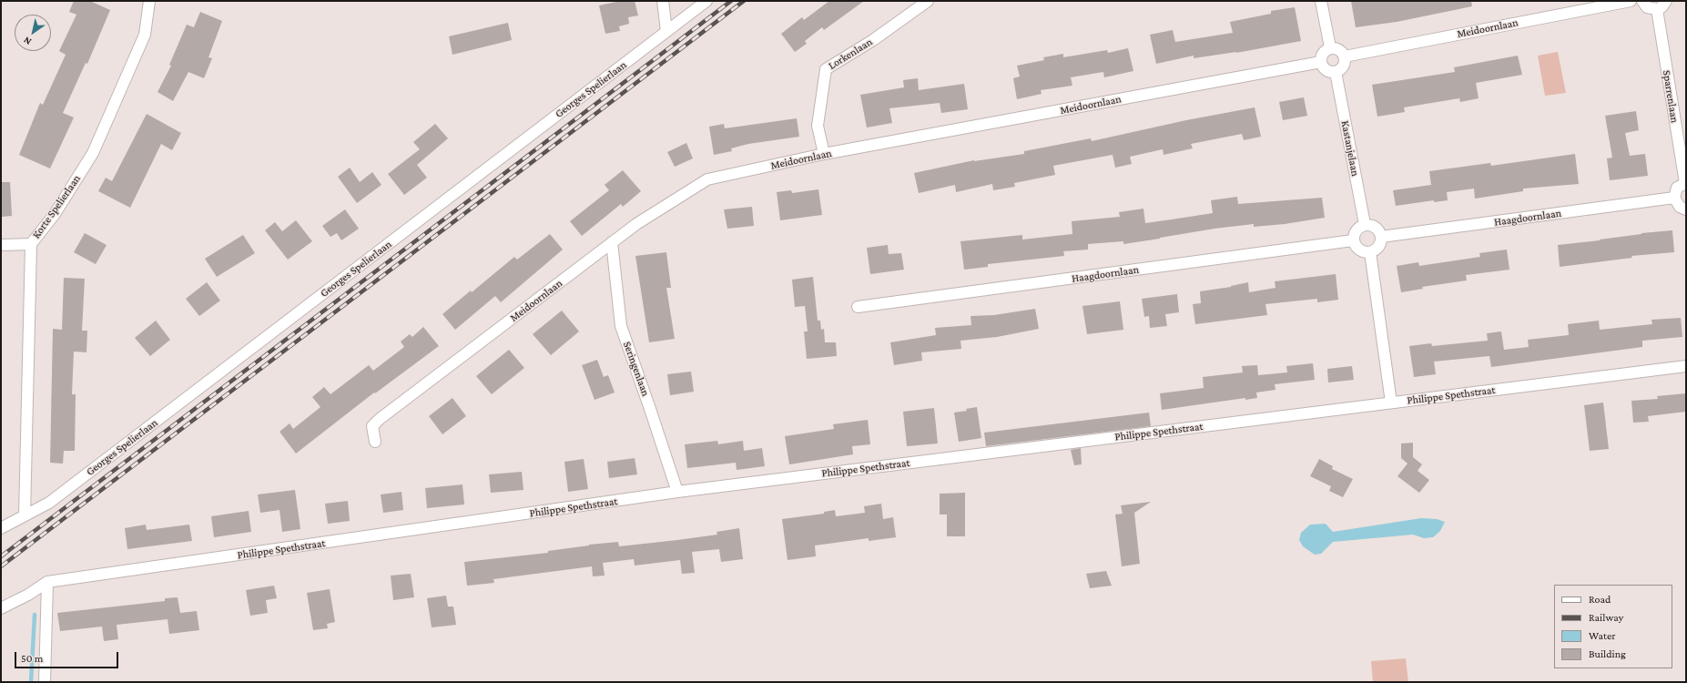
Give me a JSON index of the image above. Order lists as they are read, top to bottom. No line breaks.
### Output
{"streets":{"street":["Meidoornlaan","Lorkenlaan","Georges Spelierlaan","Sparrenlaan","Kastanjelaan","Korte Spelierlaan","Haagdoornlaan","Seringenlaan","Philippe Spethstraat"]},"crossings":[["Meidoornlaan","Lorkenlaan"],["Meidoornlaan","Kastanjelaan"],["Meidoornlaan","Seringenlaan"],["Georges Spelierlaan","Korte Spelierlaan"],["Kastanjelaan","Haagdoornlaan"],["Seringenlaan","Philippe Spethstraat"]],"legend":["Road","Railway","Water","Building"],"scale_bar":"50 m","north":"bottom left"}
